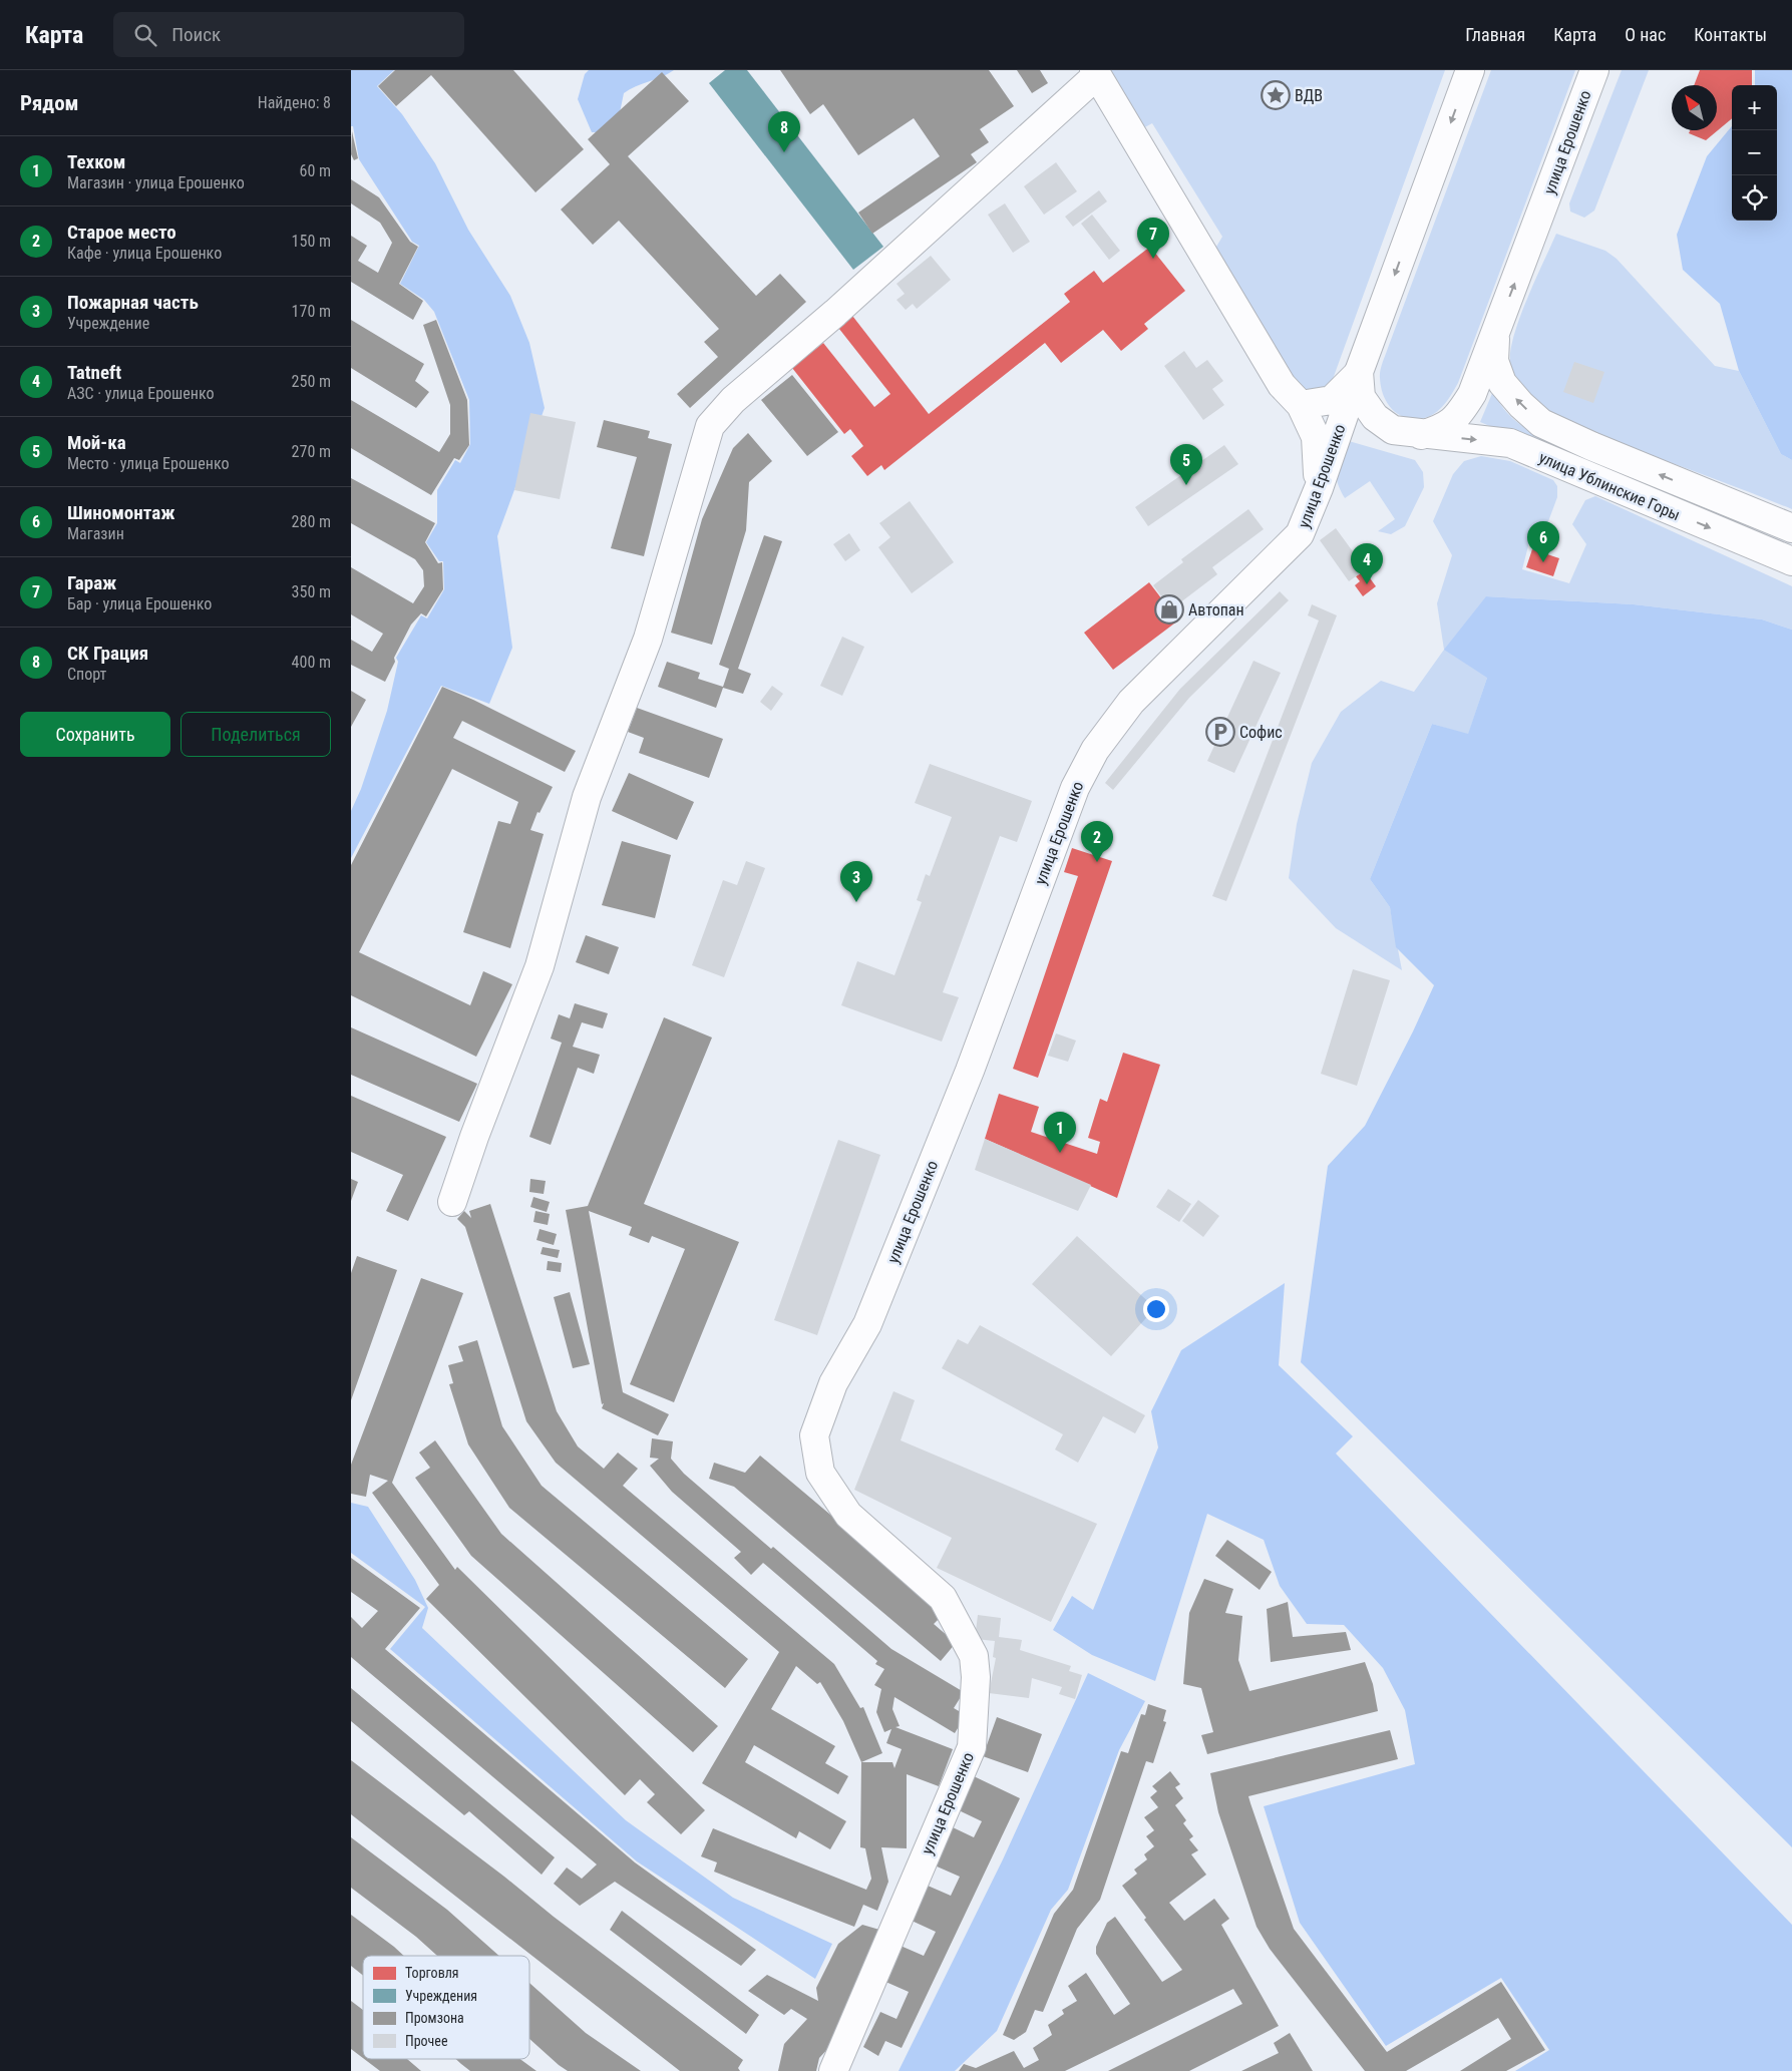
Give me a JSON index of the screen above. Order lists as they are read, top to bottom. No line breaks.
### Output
{"streets":{"street":["улица Ерошенко","улица Ублинские Горы"]},"crossings":[["улица Ерошенко","улица Ублинские Горы"]],"places":{"place":["ВДВ"],"shop":["Автопан"],"parking":["Софис"]},"legend":["Торговля","Учреждения","Промзона","Прочее"],"north":"top left","page":{"header":"Карта","search":"Поиск","nav":["Главная","Карта","О нас","Контакты"],"heading":["Рядом","Найдено: 8"],"map_buttons":["+","−"],"pins":["8","7","5","6","4","2","3","1"],"list":[{"mark":"1","name":"Техком","note":"Магазин · улица Ерошенко","value":"60 m"},{"mark":"2","name":"Старое место","note":"Кафе · улица Ерошенко","value":"150 m"},{"mark":"3","name":"Пожарная часть","note":"Учреждение","value":"170 m"},{"mark":"4","name":"Tatneft","note":"АЗС · улица Ерошенко","value":"250 m"},{"mark":"5","name":"Мой-ка","note":"Место · улица Ерошенко","value":"270 m"},{"mark":"6","name":"Шиномонтаж","note":"Магазин","value":"280 m"},{"mark":"7","name":"Гараж","note":"Бар · улица Ерошенко","value":"350 m"},{"mark":"8","name":"СК Грация","note":"Спорт","value":"400 m"}],"buttons":["Сохранить","Поделиться"]}}
